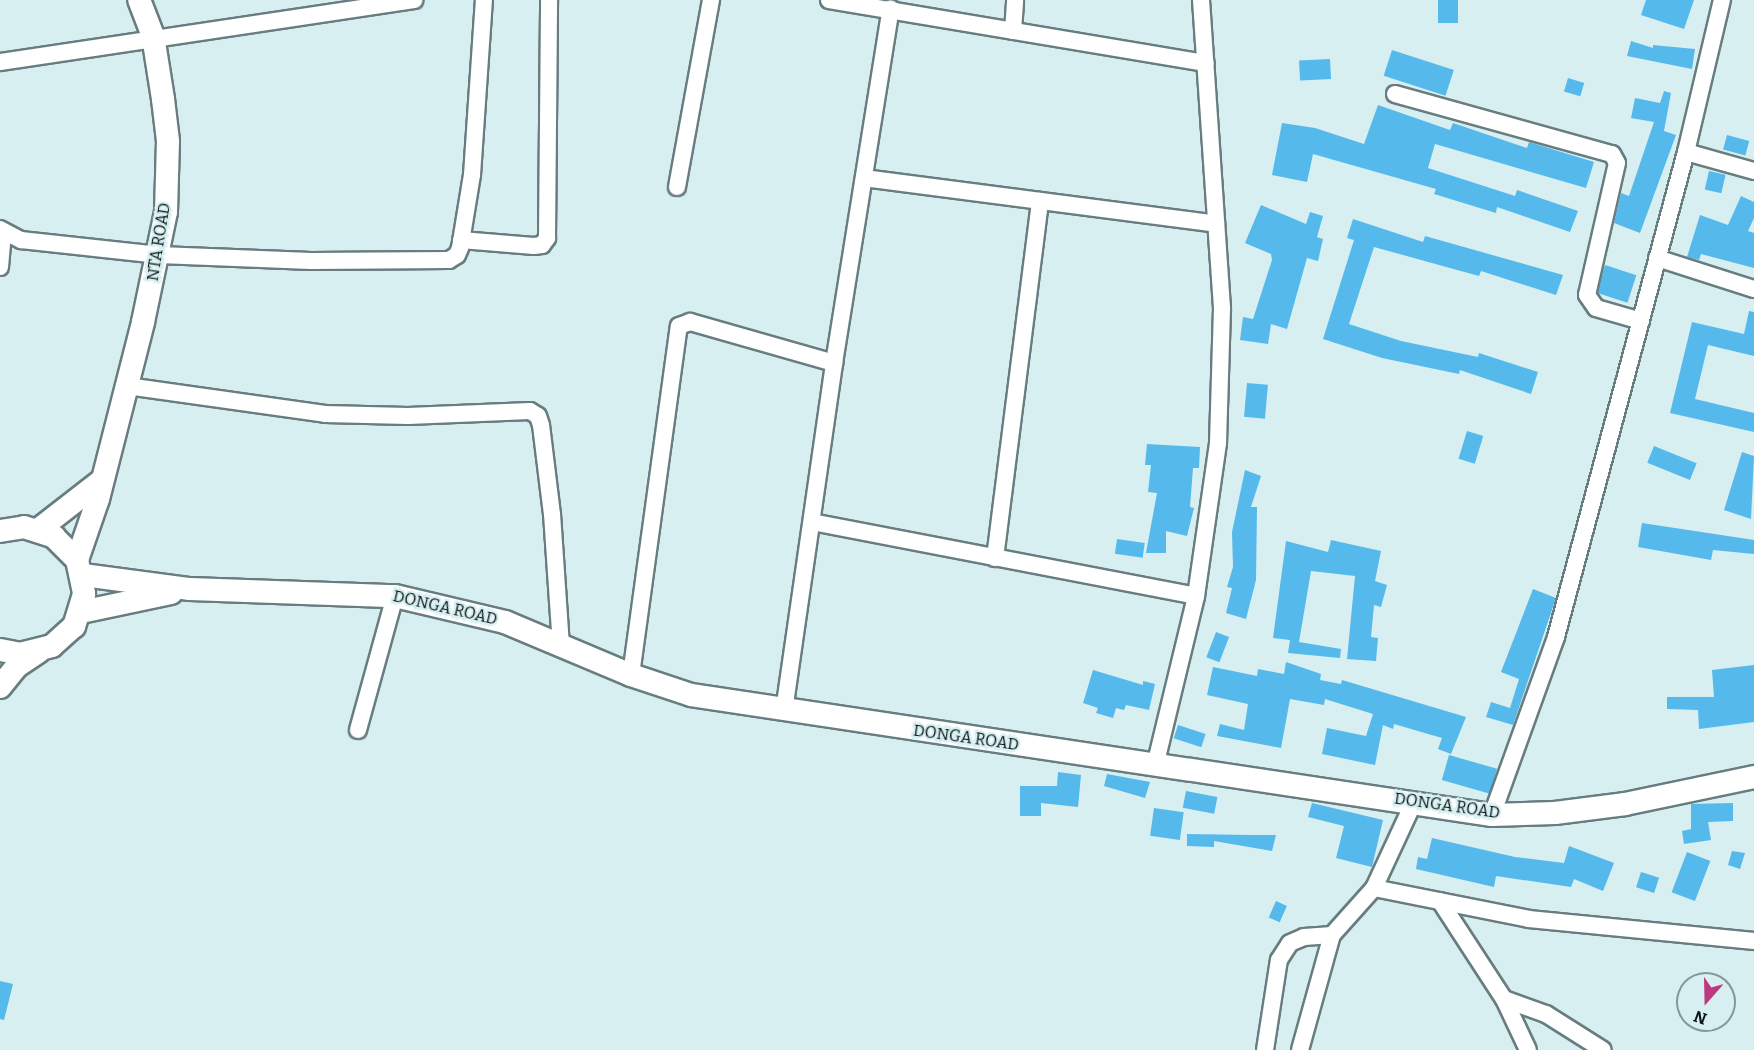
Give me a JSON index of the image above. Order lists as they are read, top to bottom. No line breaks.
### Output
{"streets":{"street":["NTA ROAD","DONGA ROAD"]},"north":"bottom"}
